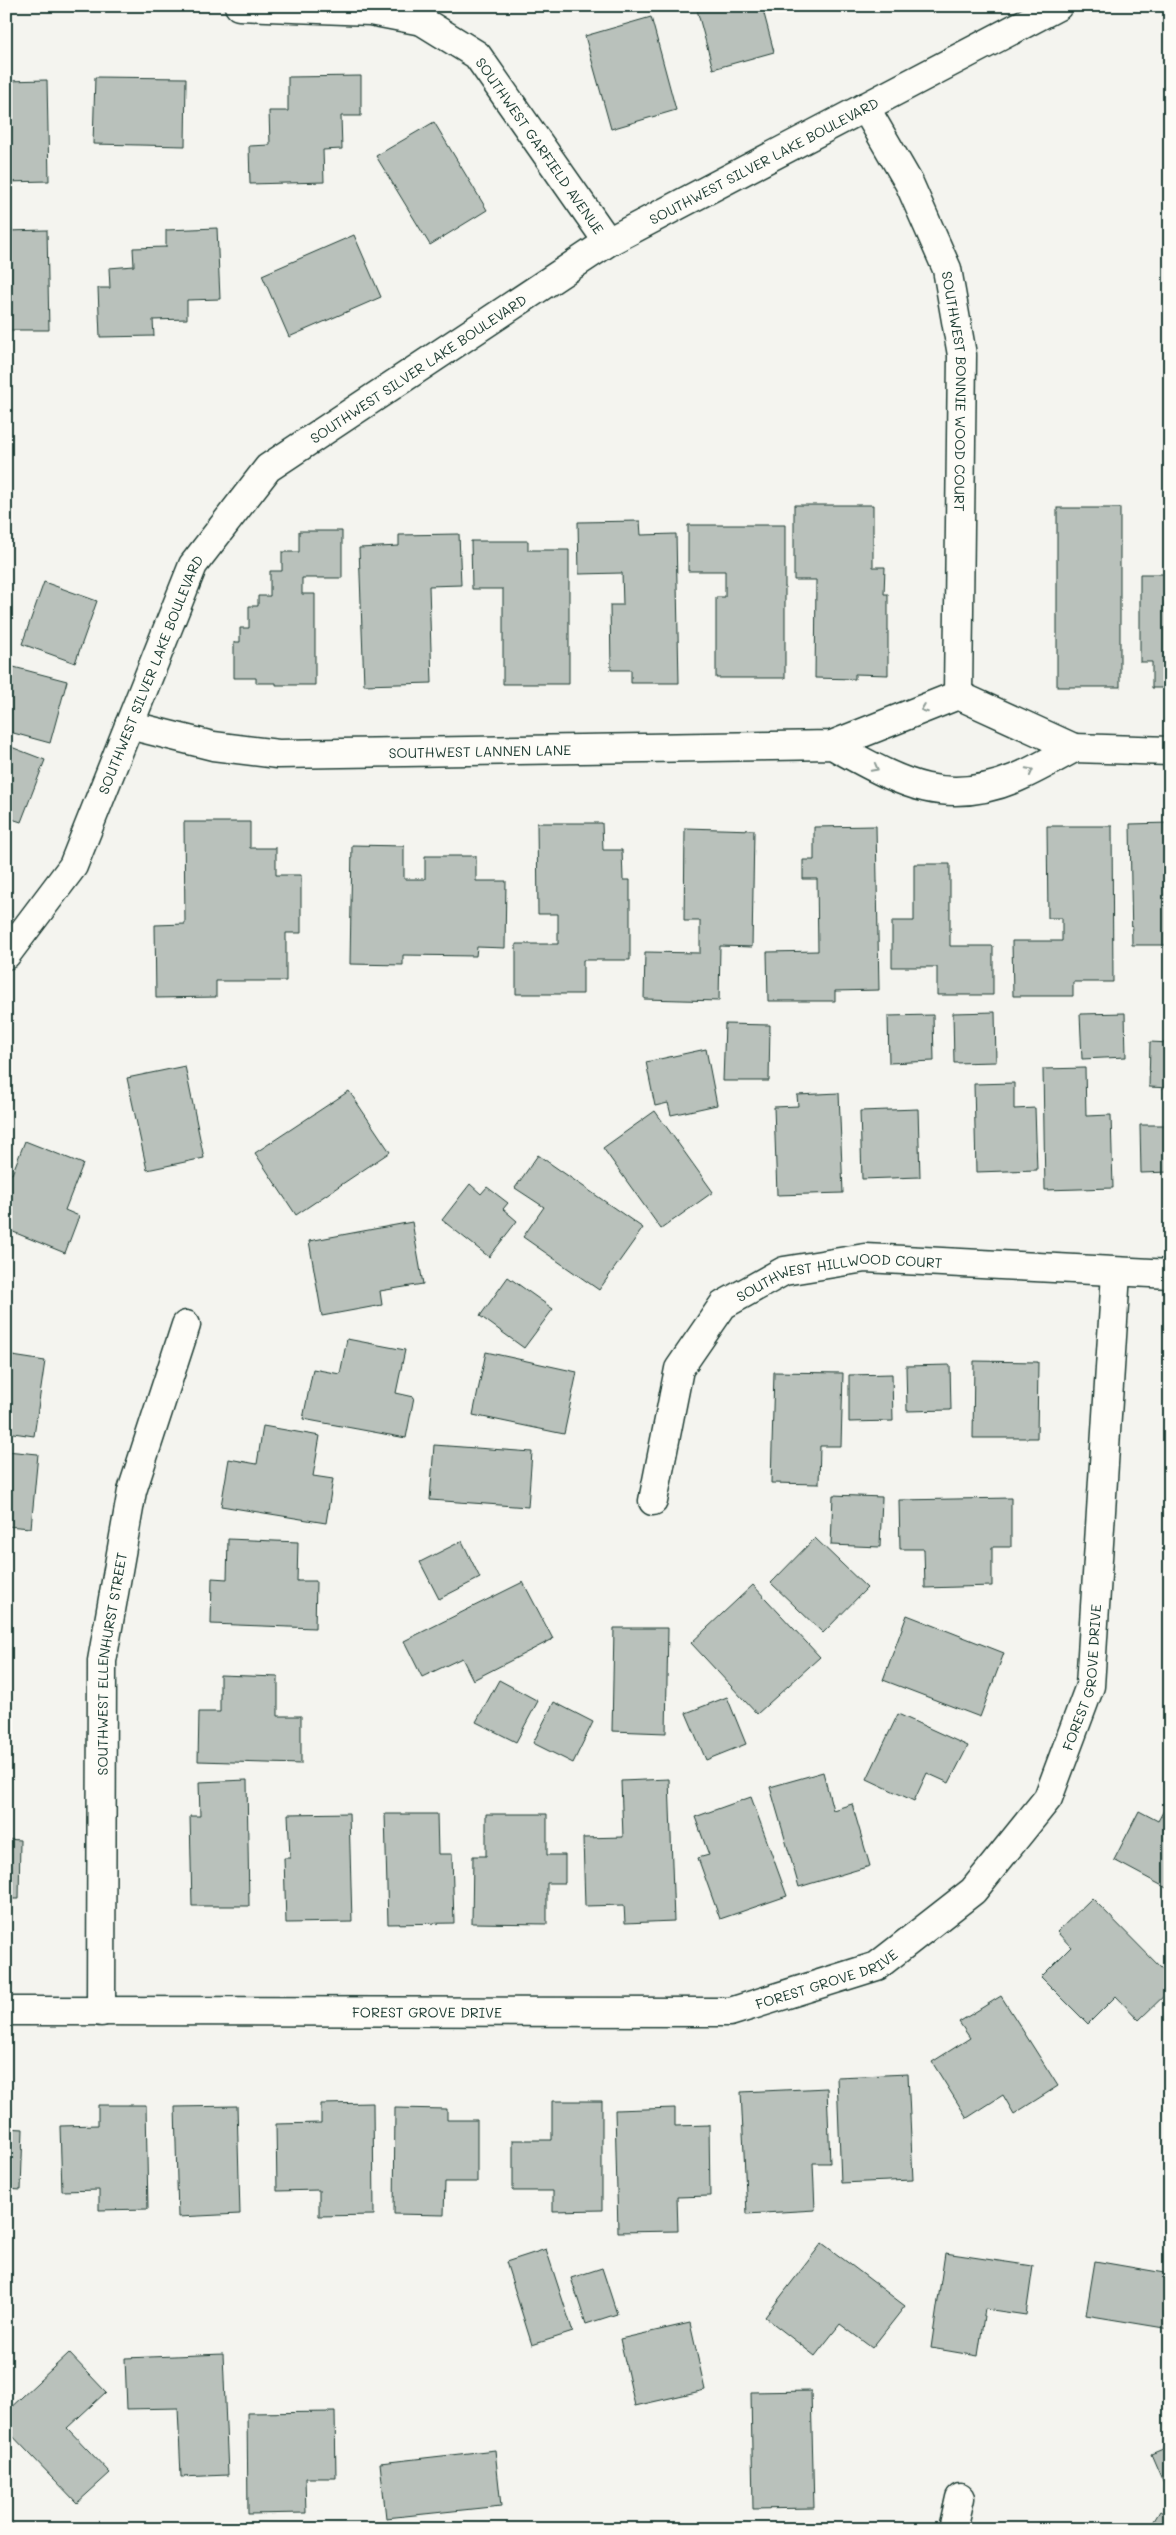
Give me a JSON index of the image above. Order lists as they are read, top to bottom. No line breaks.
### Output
{"streets":{"street":["SOUTHWEST GARFIELD AVENUE","SOUTHWEST SILVER LAKE BOULEVARD","SOUTHWEST BONNIE WOOD COURT","SOUTHWEST LANNEN LANE","SOUTHWEST HILLWOOD COURT","SOUTHWEST ELLENHURST STREET","FOREST GROVE DRIVE"]},"crossings":[["SOUTHWEST GARFIELD AVENUE","SOUTHWEST SILVER LAKE BOULEVARD"],["SOUTHWEST SILVER LAKE BOULEVARD","SOUTHWEST BONNIE WOOD COURT"],["SOUTHWEST SILVER LAKE BOULEVARD","SOUTHWEST LANNEN LANE"],["SOUTHWEST BONNIE WOOD COURT","SOUTHWEST LANNEN LANE"],["SOUTHWEST HILLWOOD COURT","FOREST GROVE DRIVE"],["SOUTHWEST ELLENHURST STREET","FOREST GROVE DRIVE"]]}
